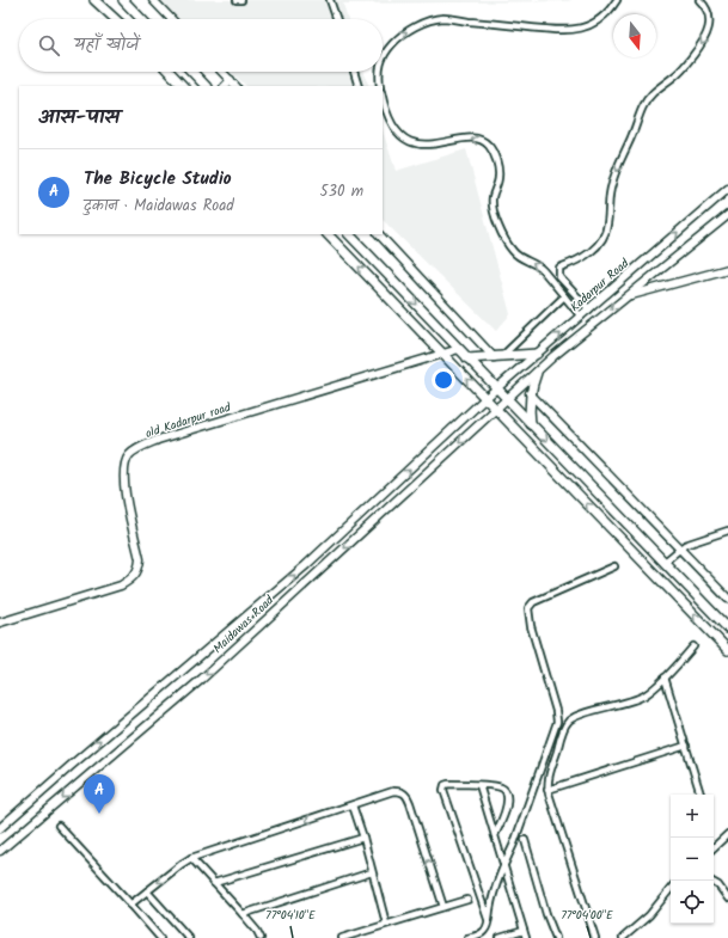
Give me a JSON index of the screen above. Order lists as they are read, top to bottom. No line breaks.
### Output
{"streets":{"street":["Kadarpur Road","old Kadarpur road","Maidawas Road"]},"crossings":[["Kadarpur Road","Maidawas Road"]],"north":"bottom","page":{"search":"यहाँ खोजें","heading":"आस-पास","list":[{"mark":"A","name":"The Bicycle Studio","note":"दुकान · Maidawas Road","value":"530 m"}],"pins":"A","map_buttons":["+","−"]},"coordinates":["77°04'10\"E","77°04'00\"E"]}
